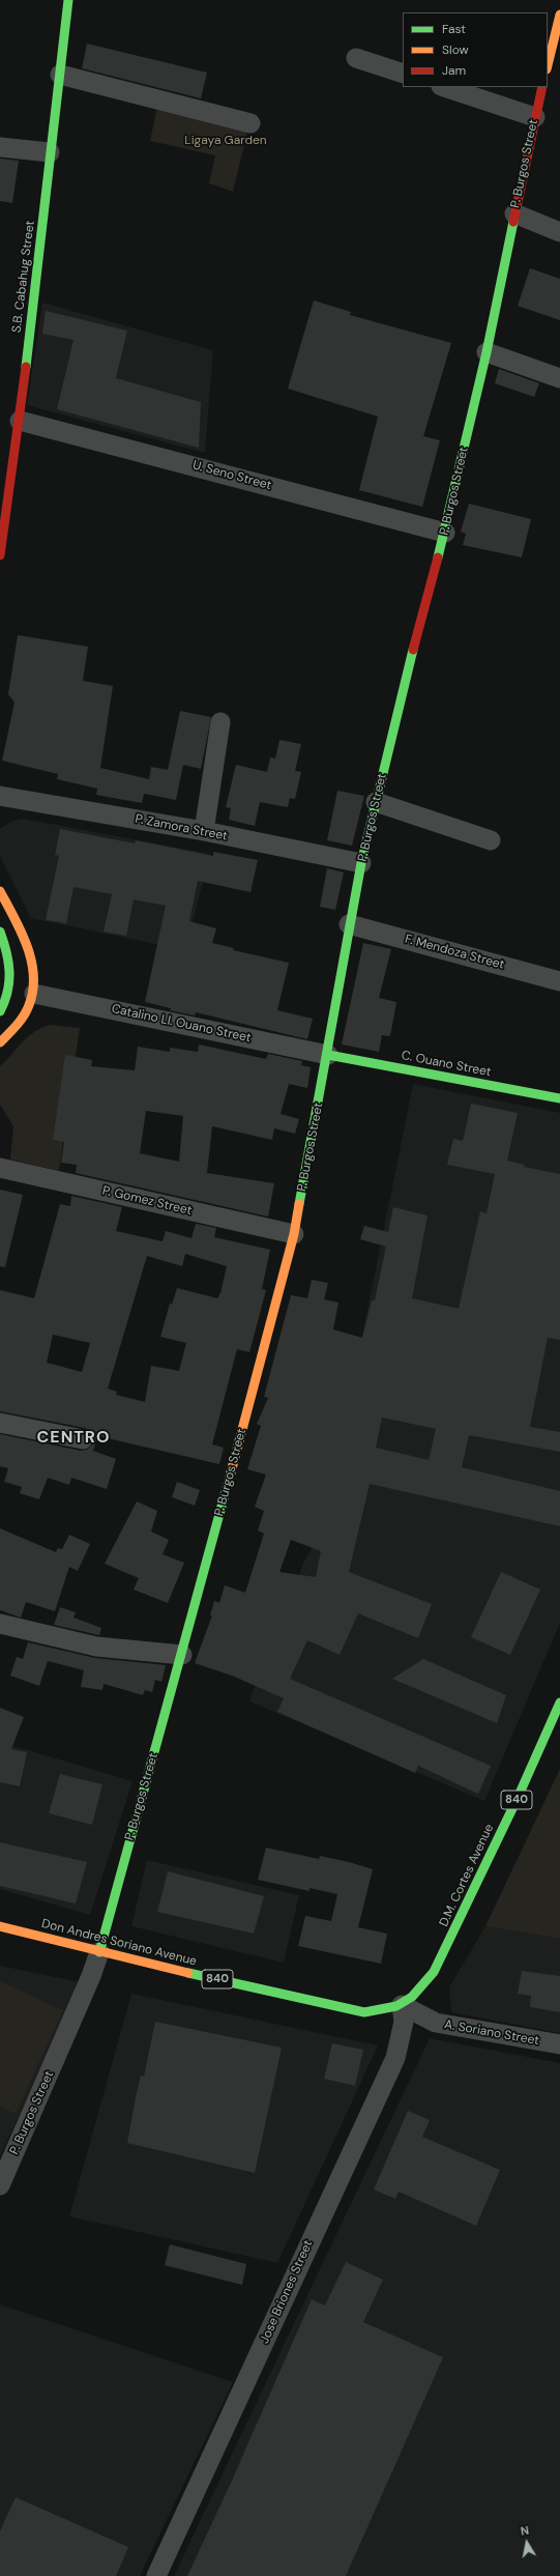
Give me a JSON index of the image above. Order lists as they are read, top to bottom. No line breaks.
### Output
{"streets":{"main road":["P. Burgos Street","S.B. Cabahug Street","C. Ouano Street","840","D.M. Cortes Avenue","Don Andres Soriano Avenue"],"street":["U. Seno Street","P. Zamora Street","F. Mendoza Street","Catalino Ll. Ouano Street","P. Gomez Street","A. Soriano Street","Jose Briones Street"]},"crossings":[["P. Burgos Street","U. Seno Street"],["P. Burgos Street","P. Zamora Street"],["P. Burgos Street","F. Mendoza Street"],["P. Burgos Street","Catalino Ll. Ouano Street"],["P. Burgos Street","C. Ouano Street"],["P. Burgos Street","P. Gomez Street"],["P. Burgos Street","Don Andres Soriano Avenue"],["S.B. Cabahug Street","U. Seno Street"],["Catalino Ll. Ouano Street","C. Ouano Street"],["D.M. Cortes Avenue","Don Andres Soriano Avenue"],["D.M. Cortes Avenue","A. Soriano Street"],["D.M. Cortes Avenue","Jose Briones Street"],["Don Andres Soriano Avenue","A. Soriano Street"],["Don Andres Soriano Avenue","Jose Briones Street"],["A. Soriano Street","Jose Briones Street"]],"districts":["CENTRO"],"parks":["Ligaya Garden"],"legend":["Fast","Slow","Jam"],"north":"top"}
